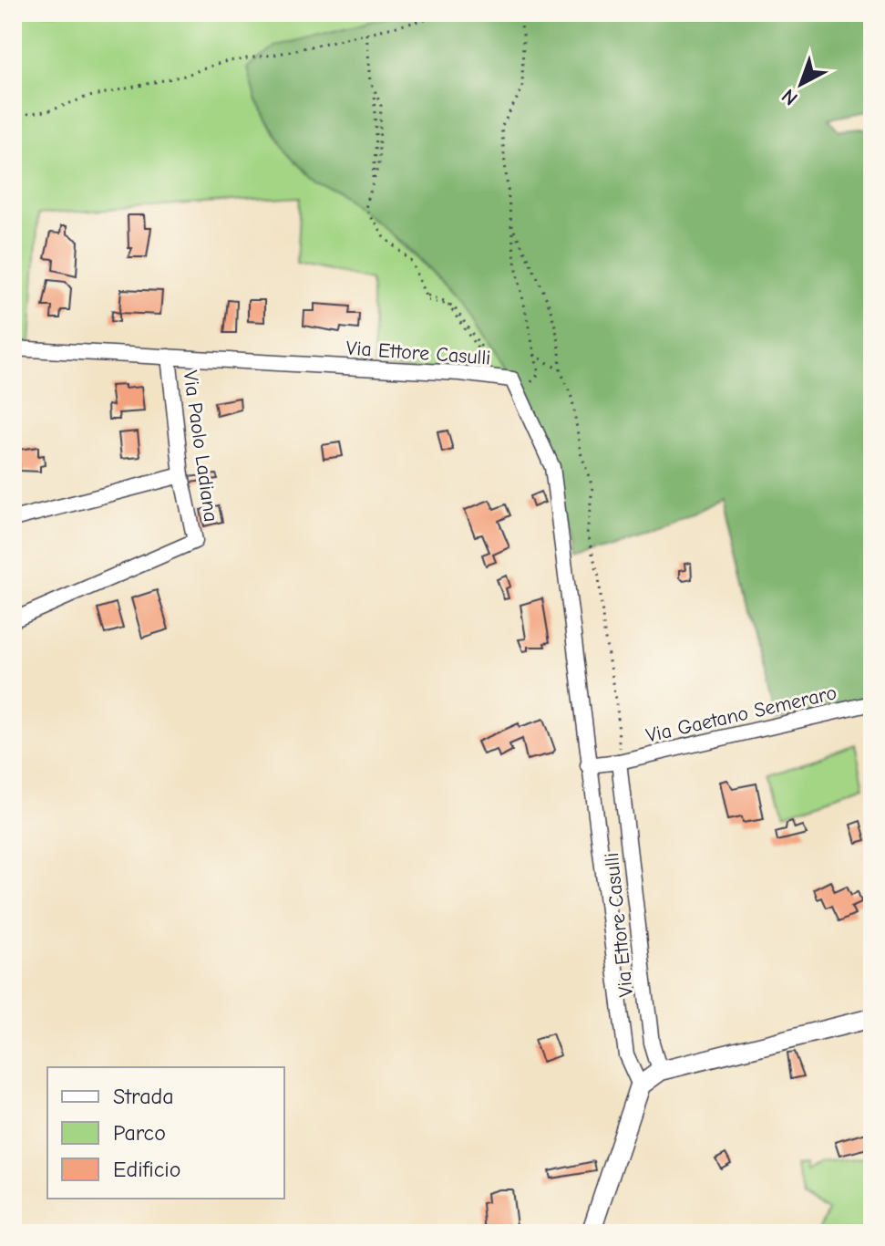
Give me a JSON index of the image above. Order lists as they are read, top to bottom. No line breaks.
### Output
{"streets":{"street":["Via Ettore Casulli","Via Paolo Ladiana","Via Gaetano Semeraro"]},"crossings":[["Via Ettore Casulli","Via Paolo Ladiana"],["Via Ettore Casulli","Via Gaetano Semeraro"]],"legend":["Strada","Parco","Edificio"],"north":"bottom left"}
